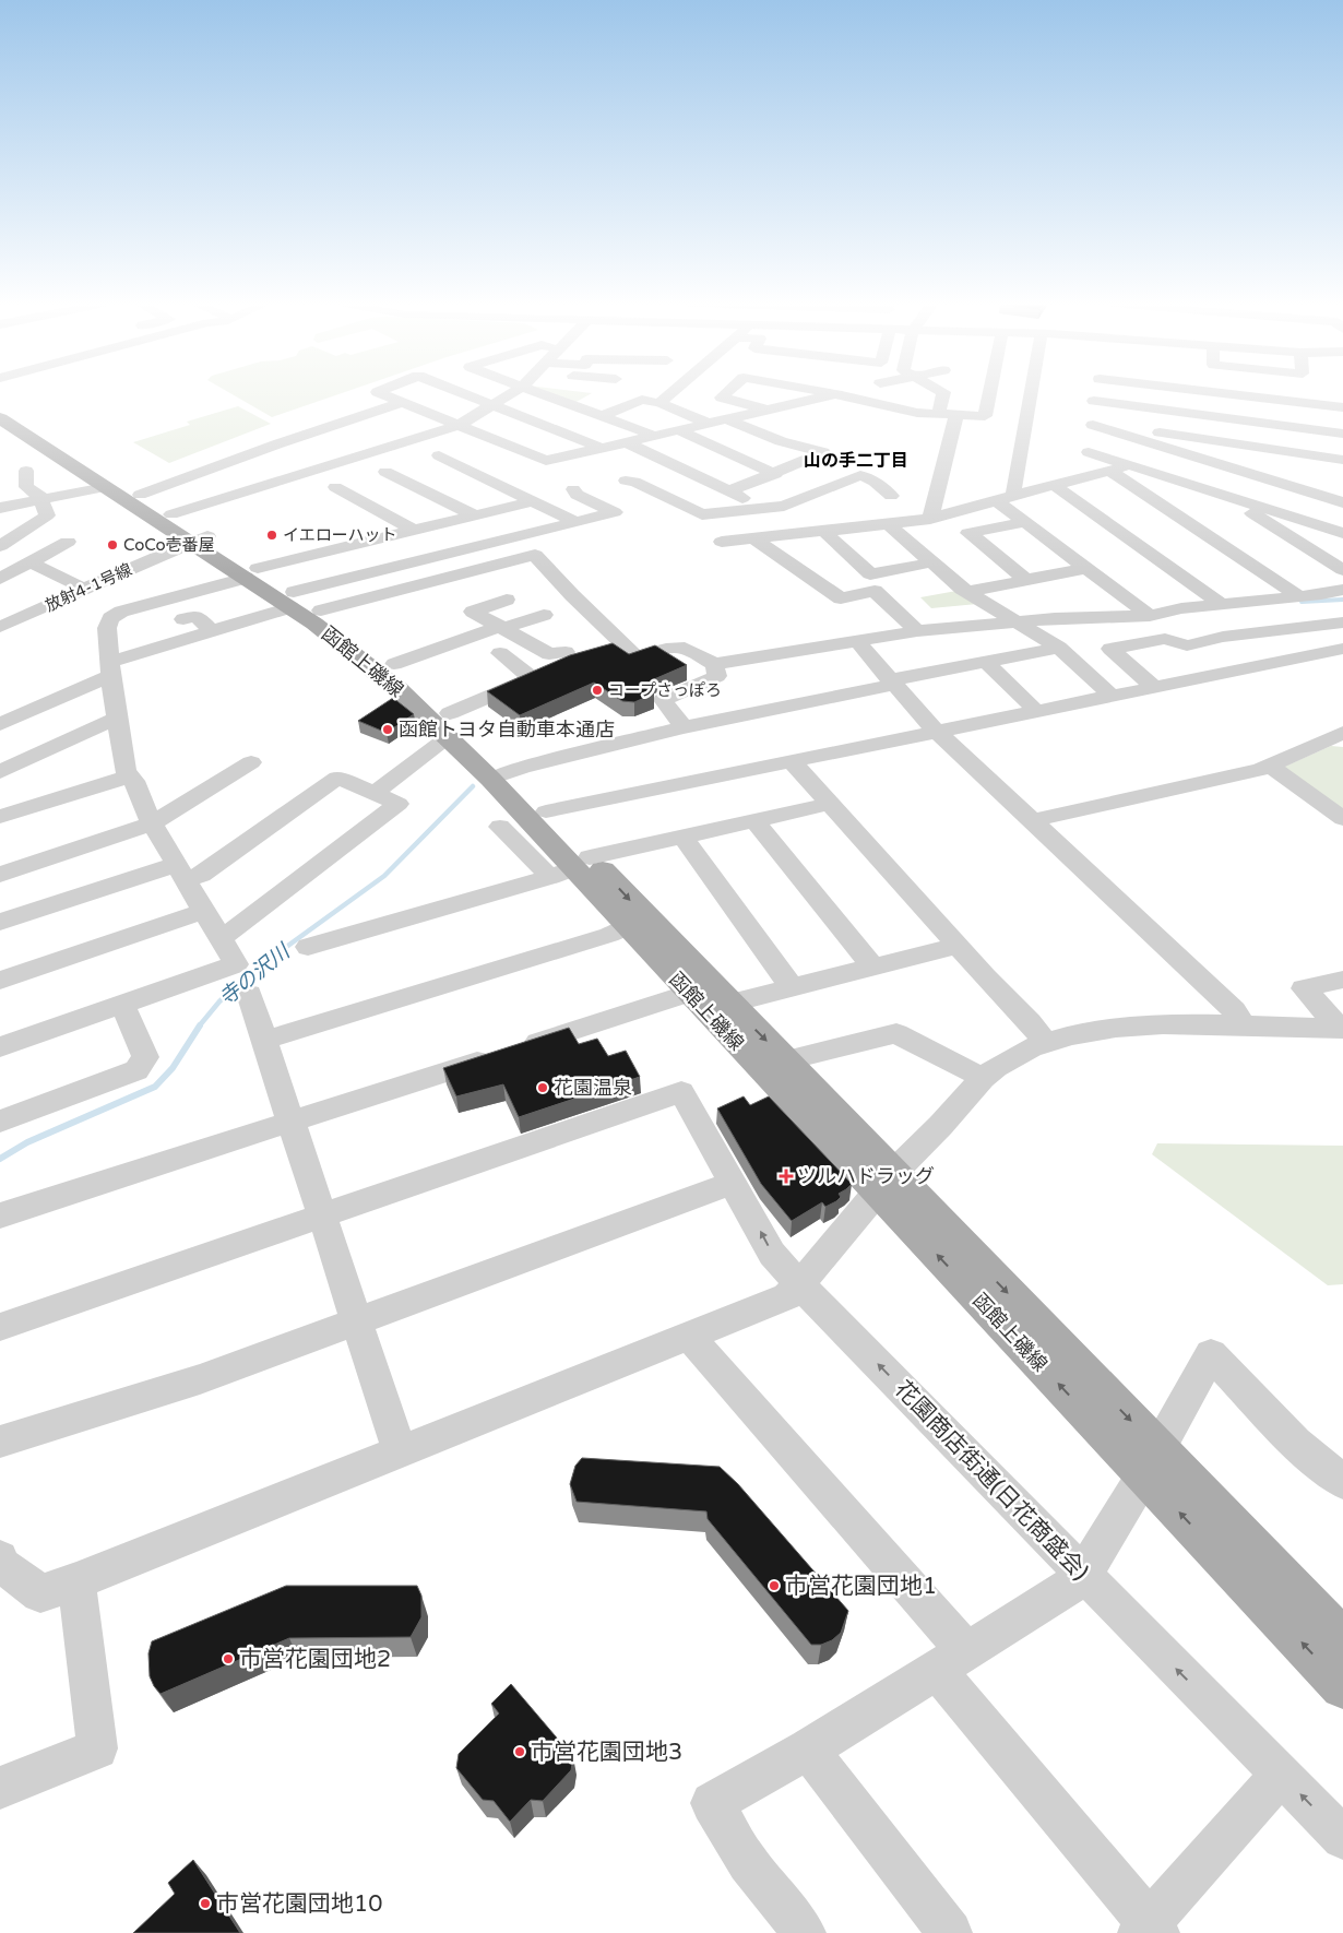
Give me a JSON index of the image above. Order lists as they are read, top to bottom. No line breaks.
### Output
{"streets":{"main road":["函館上磯線"],"street":["放射4-1号線","花園商店街通(日花商盛会)"]},"crossings":[["放射4-1号線","函館上磯線"]],"districts":["山の手二丁目"],"water":["寺の沢川"],"places":{"other":["イエローハット","CoCo壱番屋","コープさっぽろ","函館トヨタ自動車本通店","花園温泉","市営花園団地1","市営花園団地2","市営花園団地3","市営花園団地10"],"health":["ツルハドラッグ"]}}
